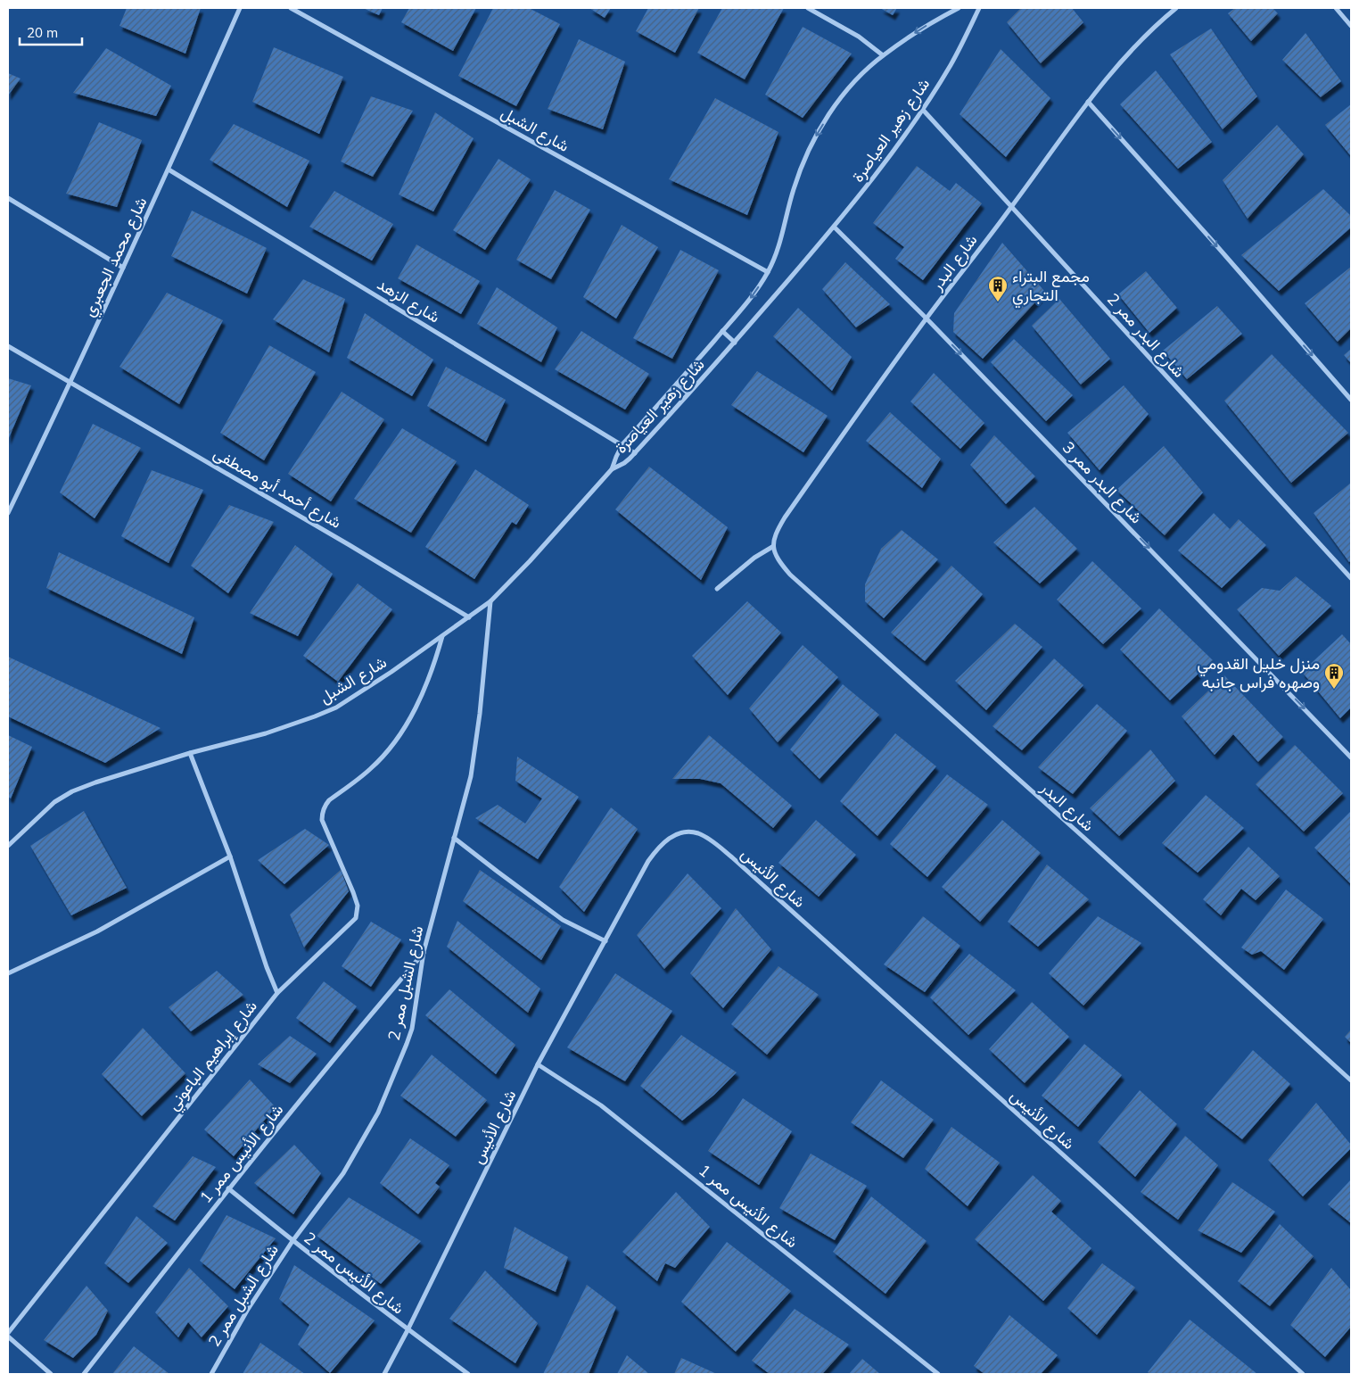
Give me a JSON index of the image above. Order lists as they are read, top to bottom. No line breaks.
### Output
{"streets":{"street":["شارع الشبل","شارع زهير العياصرة","شارع محمد الجعبري","شارع البدر","شارع الزهد","شارع البدر ممر 2","شارع البدر ممر 3","شارع أحمد أبو مصطفى","شارع الأنيس","شارع الشبل ممر 2","شارع إبراهيم الباعوني","شارع الأنيس ممر 1","شارع الأنيس ممر 2"]},"crossings":[["شارع الشبل","شارع زهير العياصرة"],["شارع الشبل","شارع أحمد أبو مصطفى"],["شارع الشبل","شارع الشبل ممر 2"],["شارع الشبل","شارع إبراهيم الباعوني"],["شارع زهير العياصرة","شارع الزهد"],["شارع زهير العياصرة","شارع البدر ممر 2"],["شارع زهير العياصرة","شارع البدر ممر 3"],["شارع محمد الجعبري","شارع الزهد"],["شارع محمد الجعبري","شارع أحمد أبو مصطفى"],["شارع البدر","شارع البدر ممر 2"],["شارع البدر","شارع البدر ممر 3"],["شارع الأنيس","شارع الأنيس ممر 1"],["شارع الأنيس","شارع الأنيس ممر 2"],["شارع الشبل ممر 2","شارع الأنيس ممر 1"],["شارع الشبل ممر 2","شارع الأنيس ممر 2"],["شارع الأنيس ممر 1","شارع الأنيس ممر 2"]],"one_way":["شارع البدر ممر 3"],"places":{"building":["مجمع البتراء التجاري","منزل خليل القدومي وصهره فراس جانبه"]},"scale_bar":"20 m"}
